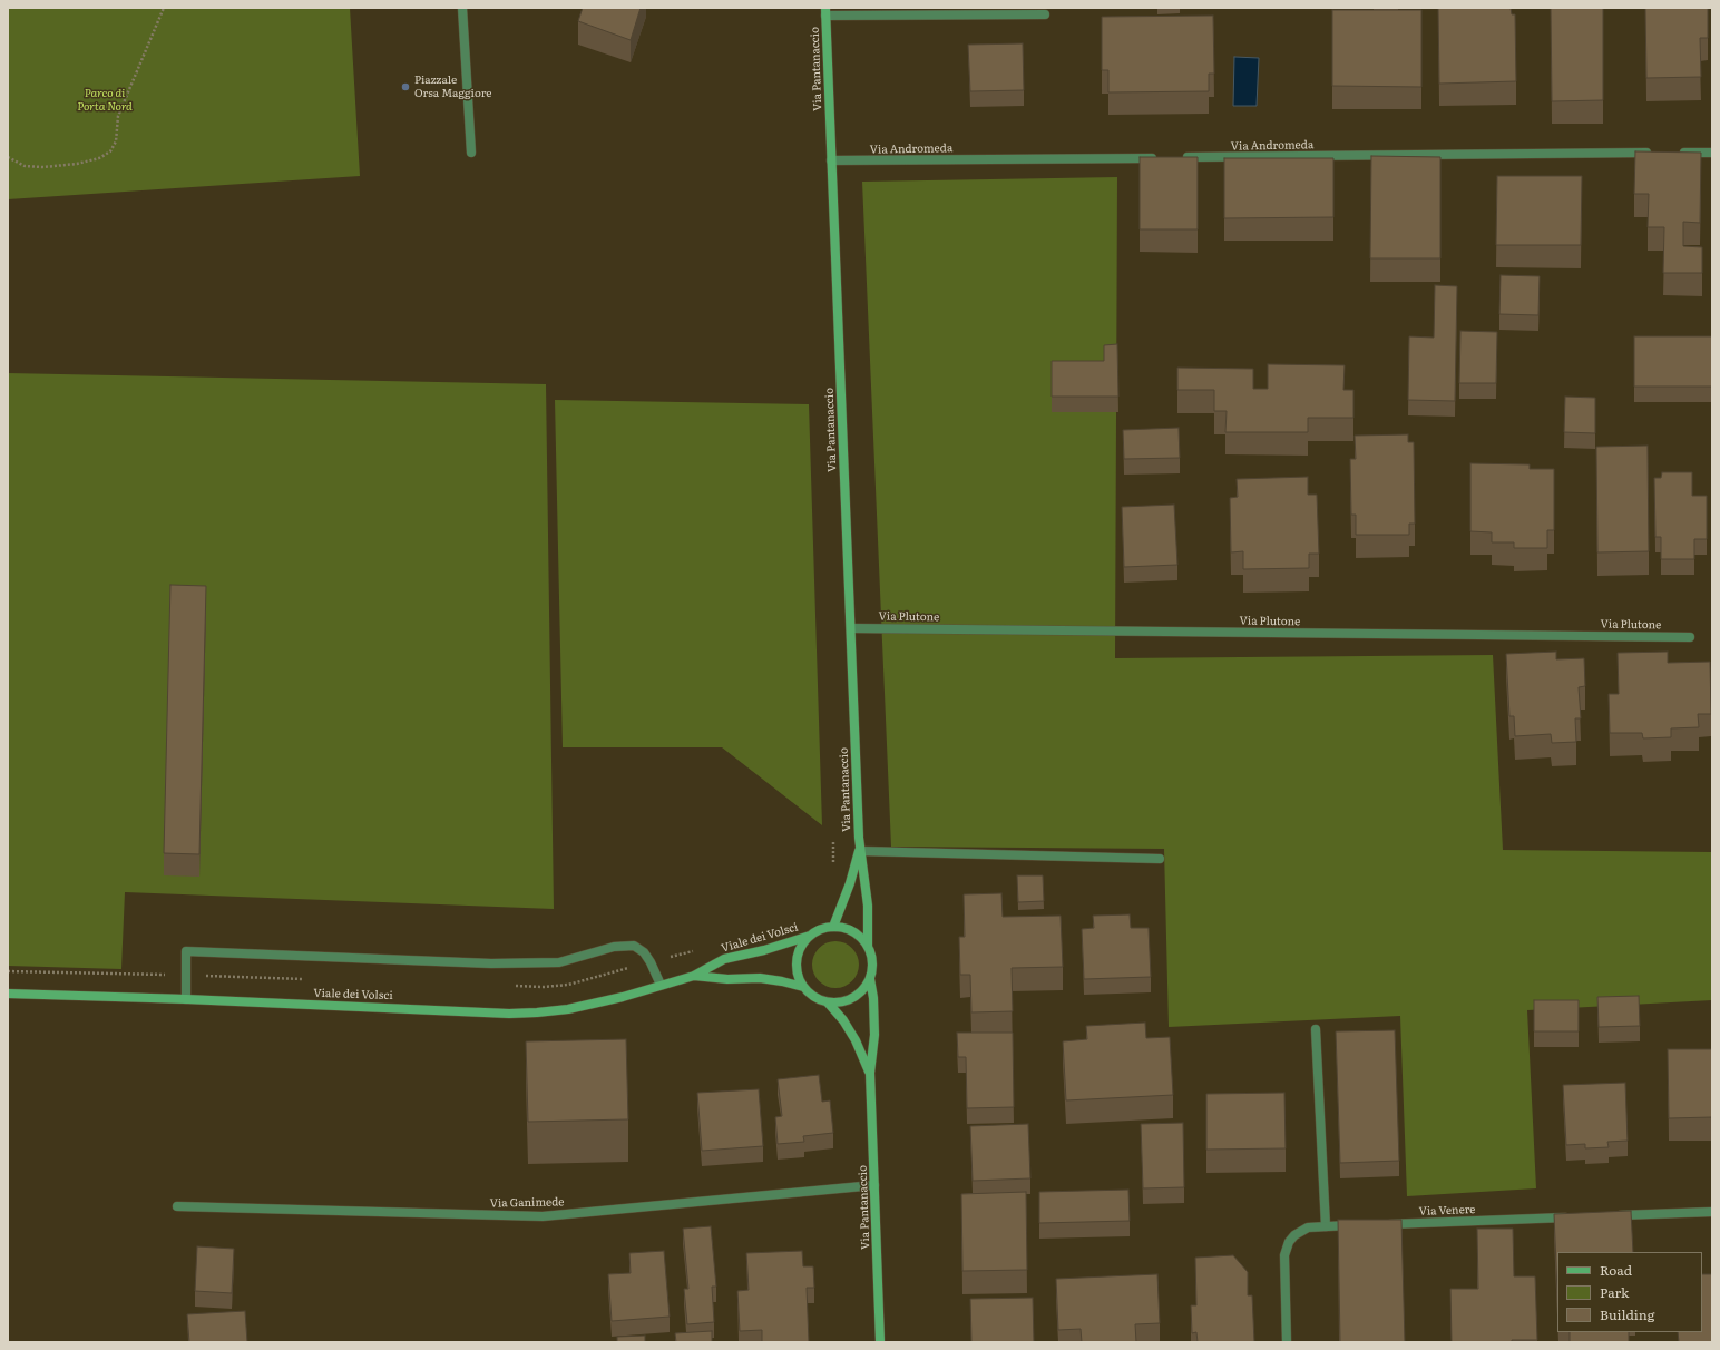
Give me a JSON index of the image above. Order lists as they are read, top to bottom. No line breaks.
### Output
{"streets":{"street":["Via Pantanaccio","Via Andromeda","Via Plutone","Viale dei Volsci","Via Ganimede","Via Venere"]},"crossings":[["Via Pantanaccio","Via Andromeda"],["Via Pantanaccio","Via Plutone"],["Via Pantanaccio","Viale dei Volsci"],["Via Pantanaccio","Via Ganimede"]],"parks":["Parco di Porta Nord"],"places":["Piazzale Orsa Maggiore"],"legend":["Road","Park","Building"]}
